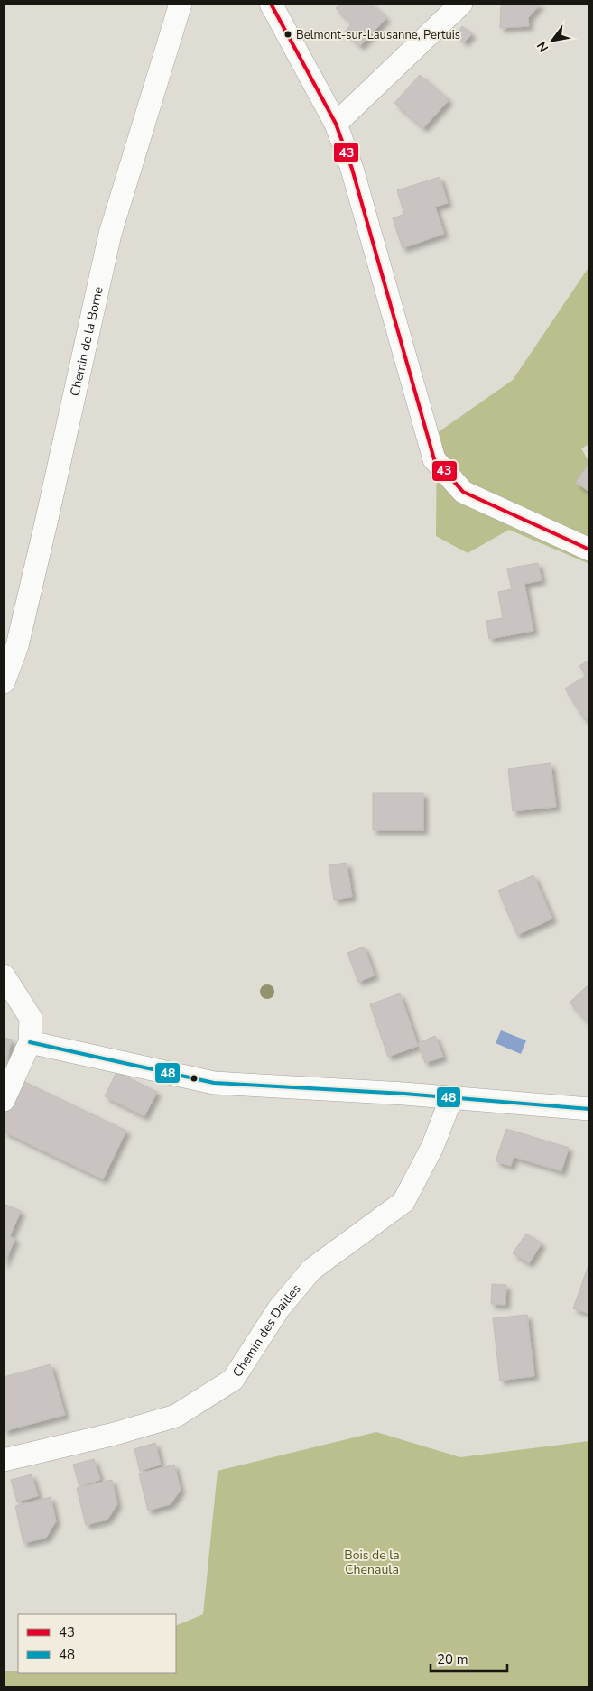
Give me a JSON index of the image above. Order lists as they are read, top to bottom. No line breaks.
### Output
{"streets":{"street":["Chemin de la Borne","Chemin des Dailles"]},"parks":["Bois de la Chenaula"],"places":["Belmont-sur-Lausanne, Pertuis"],"lines":["transit line 43","transit line 48"],"legend":["43","48"],"scale_bar":"20 m","north":"bottom left"}
